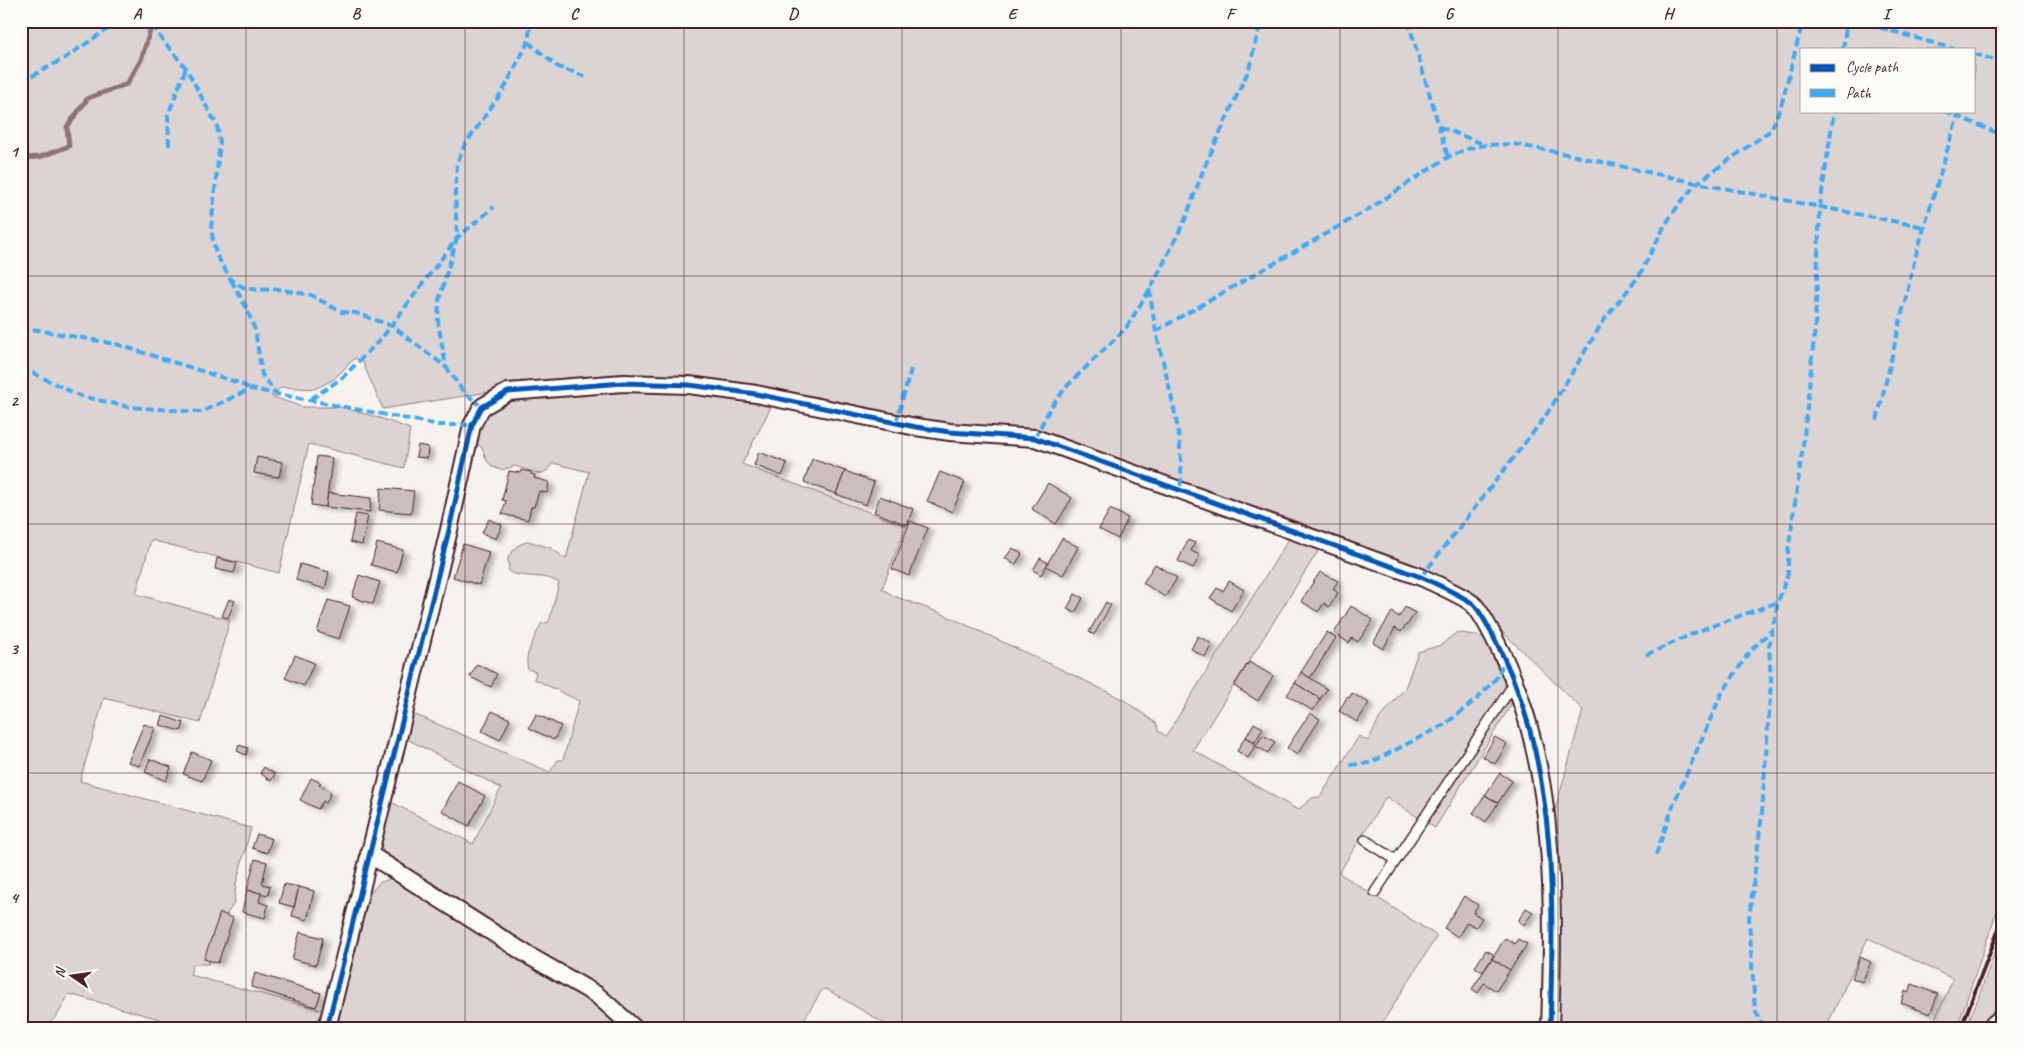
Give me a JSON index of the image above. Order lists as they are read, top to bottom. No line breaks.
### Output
{"legend":["Cycle path","Path"],"north":"left","grid":{"columns":["A","B","C","D","E","F","G","H","I"],"rows":["1","2","3","4"]}}
